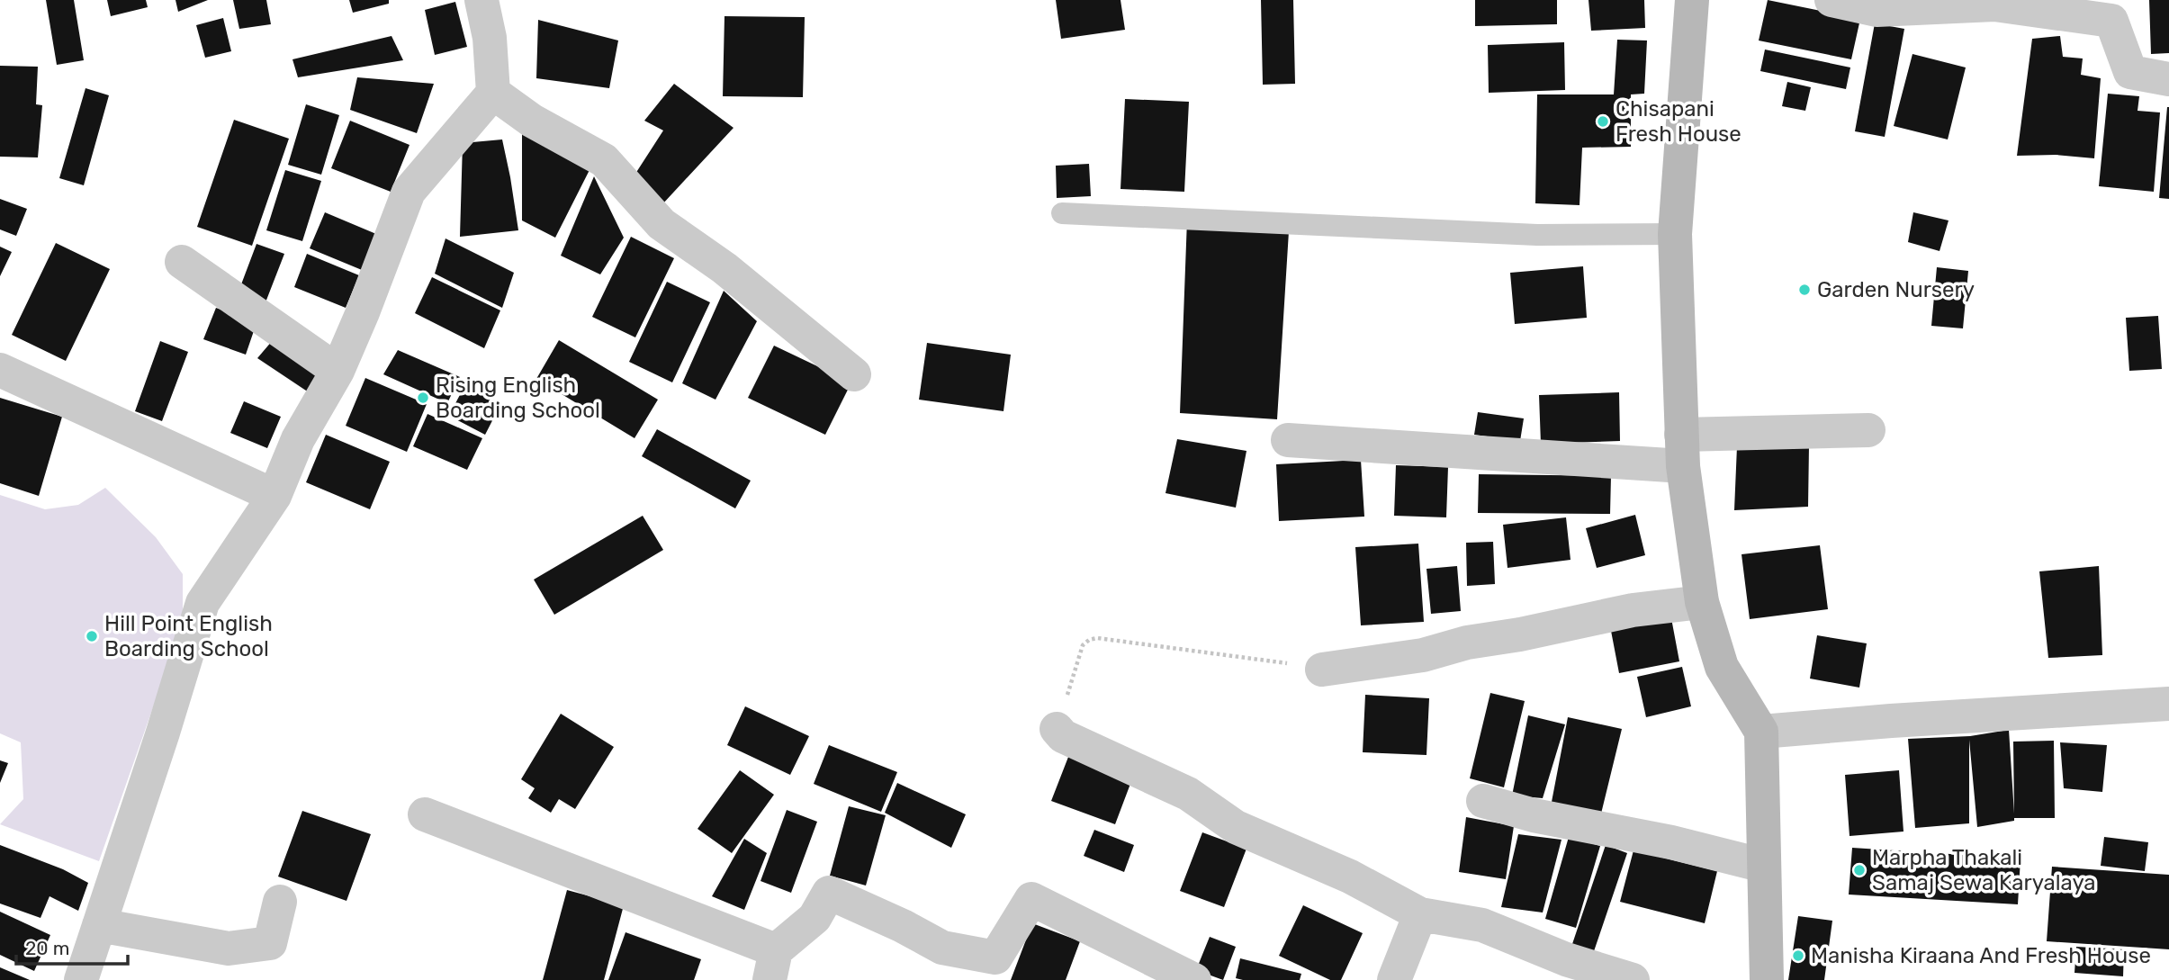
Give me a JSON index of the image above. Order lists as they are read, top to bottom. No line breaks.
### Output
{"places":["Chisapani Fresh House","Garden Nursery","Rising English Boarding School","Hill Point English Boarding School","Marpha Thakali Samaj Sewa Karyalaya","Manisha Kiraana And Fresh House"],"scale_bar":"20 m"}
